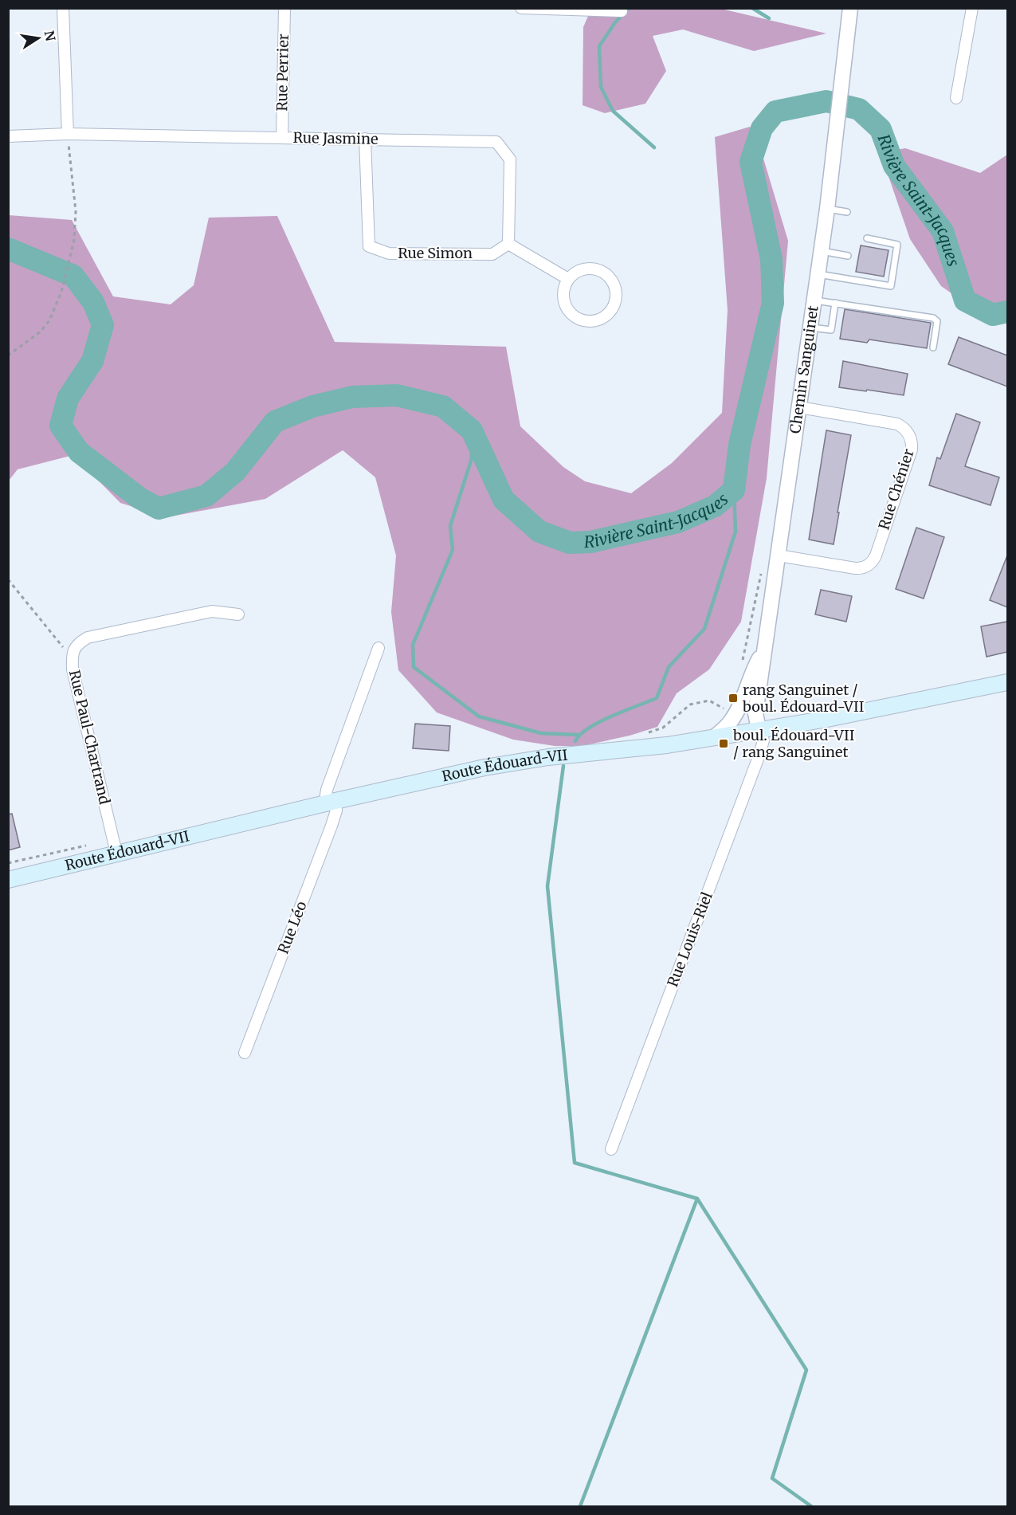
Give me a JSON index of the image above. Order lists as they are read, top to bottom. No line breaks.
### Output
{"streets":{"main road":["Route Édouard-VII"],"street":["Rue Perrier","Rue Jasmine","Rue Simon","Chemin Sanguinet","Rue Chénier","Rue Paul-Chartrand","Rue Léo","Rue Louis-Riel"]},"crossings":[["Rue Perrier","Rue Jasmine"],["Rue Jasmine","Rue Simon"],["Chemin Sanguinet","Rue Chénier"],["Chemin Sanguinet","Route Édouard-VII"],["Chemin Sanguinet","Rue Louis-Riel"],["Rue Paul-Chartrand","Route Édouard-VII"],["Route Édouard-VII","Rue Léo"],["Route Édouard-VII","Rue Louis-Riel"]],"water":["Rivière Saint-Jacques"],"places":{"transit":["rang Sanguinet / boul. Édouard-VII","boul. Édouard-VII / rang Sanguinet"]},"north":"right"}
